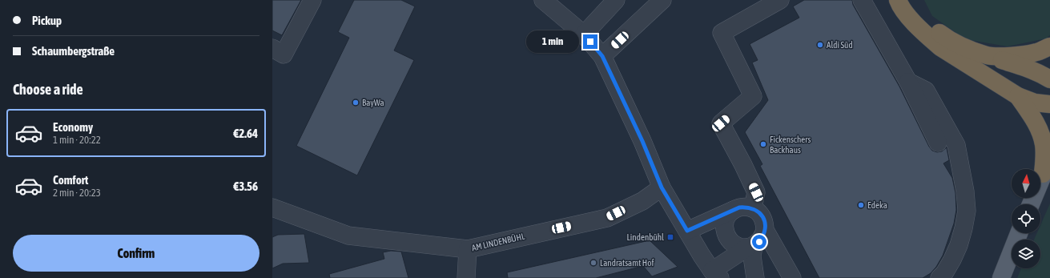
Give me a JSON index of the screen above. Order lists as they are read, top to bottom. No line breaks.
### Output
{"streets":{"street":["AM LINDENBÜHL"]},"places":{"other":["Aldi Süd","BayWa","Fickenschers Backhaus","Edeka","Landratsamt Hof"],"transit":["Lindenbühl"]},"north":"top","page":{"banner":["Pickup","Schaumbergstraße"],"bubble":"1 min","heading":"Choose a ride","list":[{"name":"Economy","note":"1 min · 20:22","value":"€2.64"},{"name":"Comfort","note":"2 min · 20:23","value":"€3.56"}],"buttons":"Confirm"}}
